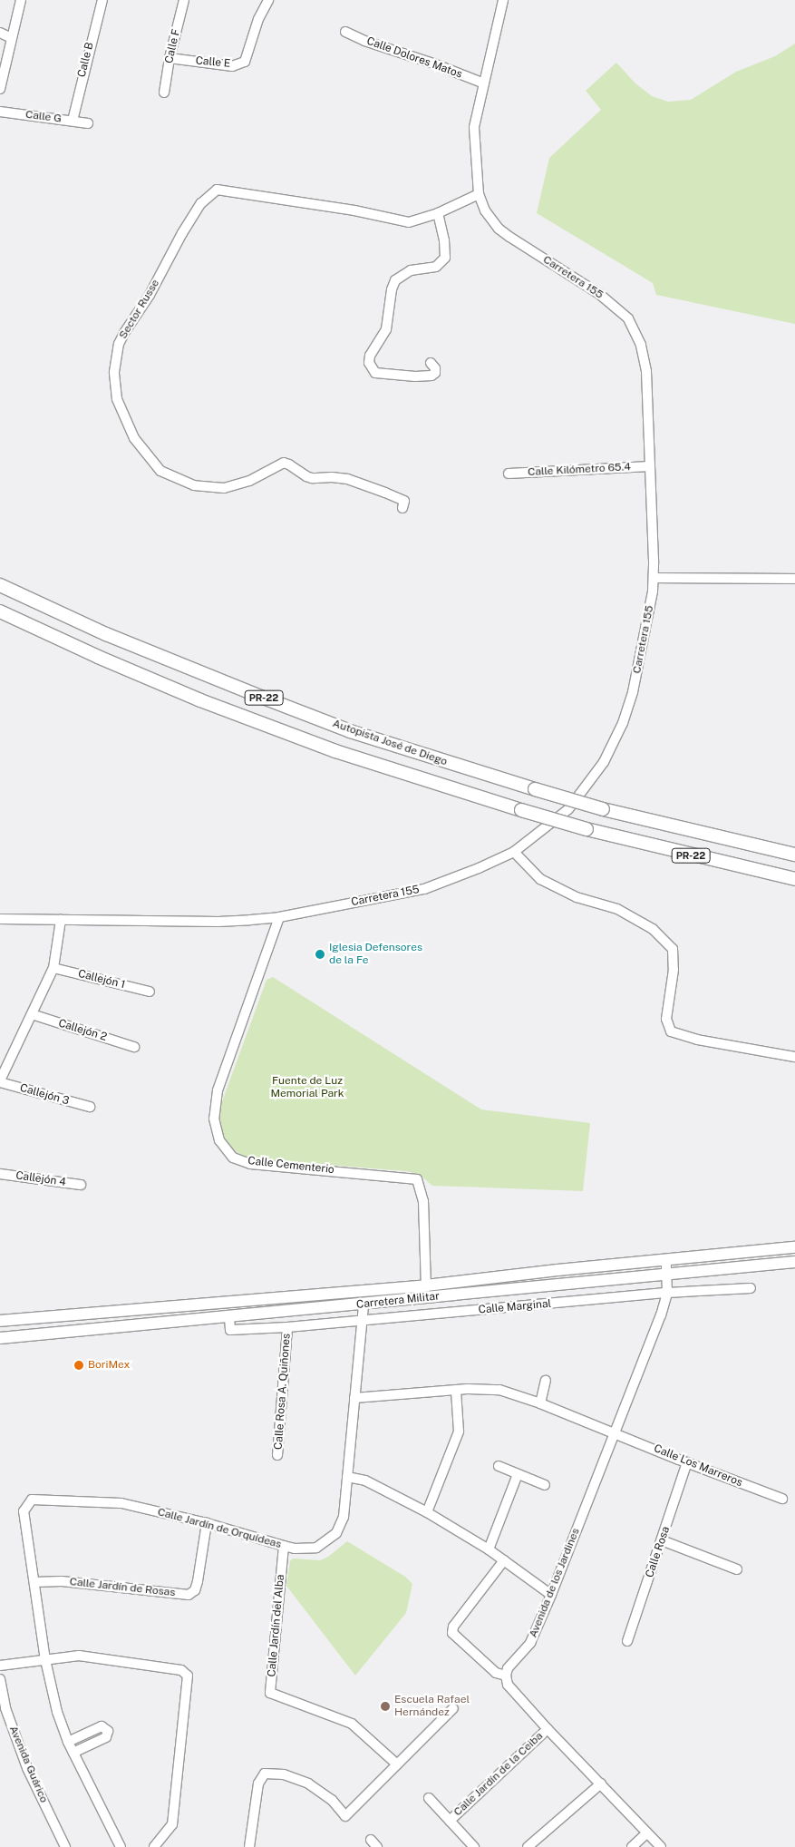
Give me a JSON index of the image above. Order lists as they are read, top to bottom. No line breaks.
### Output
{"streets":{"highway":["PR-22","Autopista José de Diego"],"main road":["Carretera Militar"],"street":["Calle F","Calle Dolores Matos","Calle B","Calle E","Calle G","Carretera 155","Sector Russe","Calle Kilómetro 65.4","Callejón 1","Callejón 2","Callejón 3","Calle Cementerio","Callejón 4","Calle Marginal","Calle Rosa A. Quiñones","Calle Los Marreros","Calle Jardín de Orquídeas","Calle Rosa","Avenida de los Jardines","Calle Jardín de Rosas","Calle Jardín del Alba","Avenida Guárico","Calle Jardín de la Ceiba"]},"crossings":[["Calle F","Calle E"],["Calle Dolores Matos","Carretera 155"],["Calle B","Calle G"],["Carretera 155","Sector Russe"],["Carretera 155","Calle Kilómetro 65.4"],["Carretera 155","Calle Cementerio"],["Calle Cementerio","Carretera Militar"],["Carretera Militar","Calle Marginal"],["Carretera Militar","Calle Jardín de Orquídeas"],["Carretera Militar","Avenida de los Jardines"],["Calle Marginal","Calle Rosa A. Quiñones"],["Calle Marginal","Calle Jardín de Orquídeas"],["Calle Marginal","Avenida de los Jardines"],["Calle Los Marreros","Calle Jardín de Orquídeas"],["Calle Los Marreros","Calle Rosa"],["Calle Los Marreros","Avenida de los Jardines"],["Calle Jardín de Orquídeas","Calle Jardín de Rosas"],["Calle Jardín de Orquídeas","Calle Jardín del Alba"]],"parks":["Fuente de Luz Memorial Park"],"places":["Iglesia Defensores de la Fe","BoriMex","Escuela Rafael Hernández"]}
